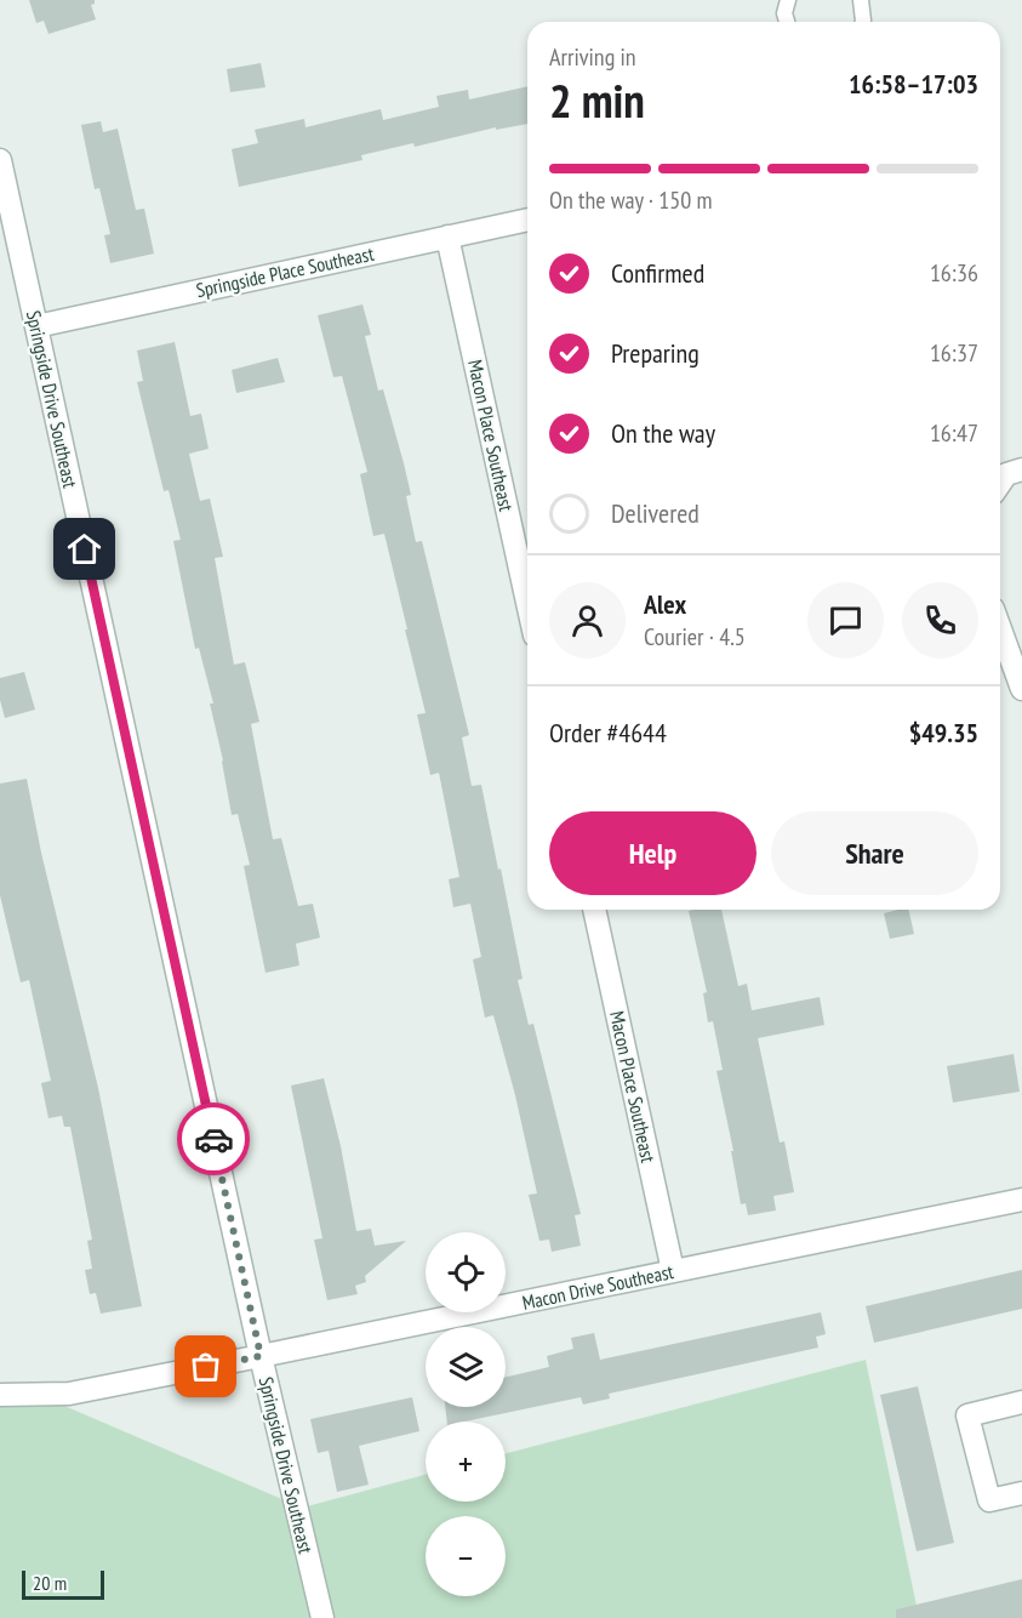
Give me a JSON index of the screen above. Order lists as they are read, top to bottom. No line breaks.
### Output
{"streets":{"street":["Springside Place Southeast","Springside Drive Southeast","Macon Place Southeast","Macon Drive Southeast"]},"crossings":[["Springside Place Southeast","Springside Drive Southeast"],["Springside Place Southeast","Macon Place Southeast"],["Springside Drive Southeast","Macon Drive Southeast"],["Macon Place Southeast","Macon Drive Southeast"]],"scale_bar":"20 m","page":{"heading":["2 min","Arriving in","16:58–17:03"],"panel":["Alex","Courier · 4.5","Order #4644","$49.35"],"bar":"On the way · 150 m","list":[["Confirmed","16:36"],["Preparing","16:37"],["On the way","16:47"],"Delivered"],"buttons":["Help","Share"],"map_buttons":["+","−"],"scale":"20 m"}}
